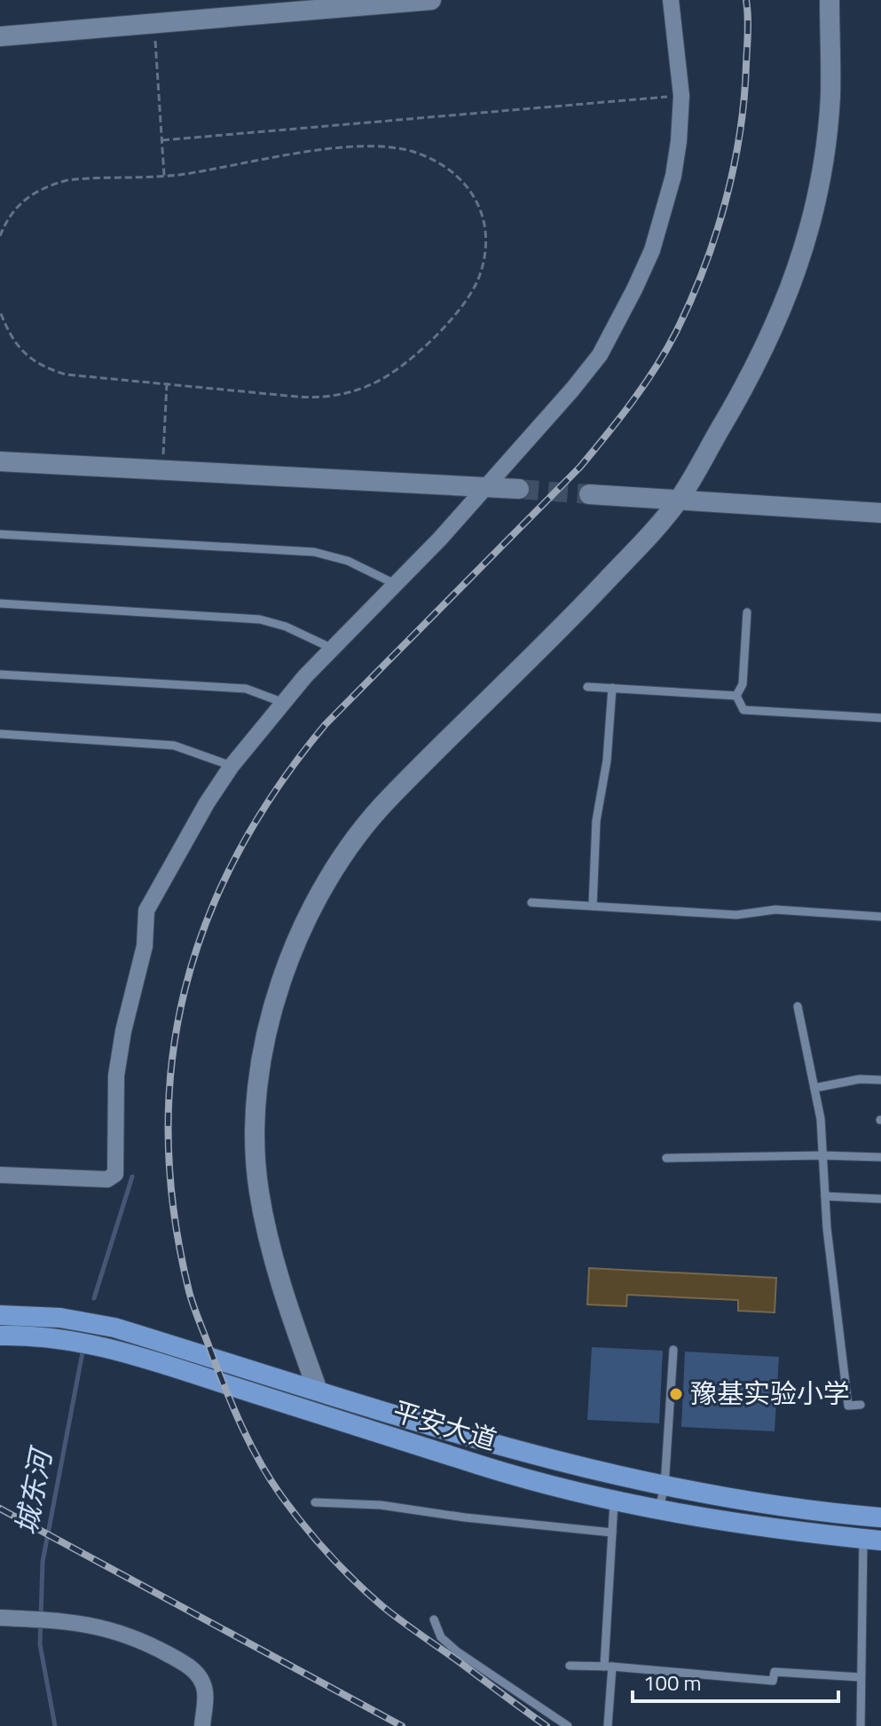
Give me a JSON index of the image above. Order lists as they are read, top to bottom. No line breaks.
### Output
{"streets":{"main road":["平安大道"]},"water":["城东河"],"places":["豫基实验小学"],"scale_bar":"100 m"}
